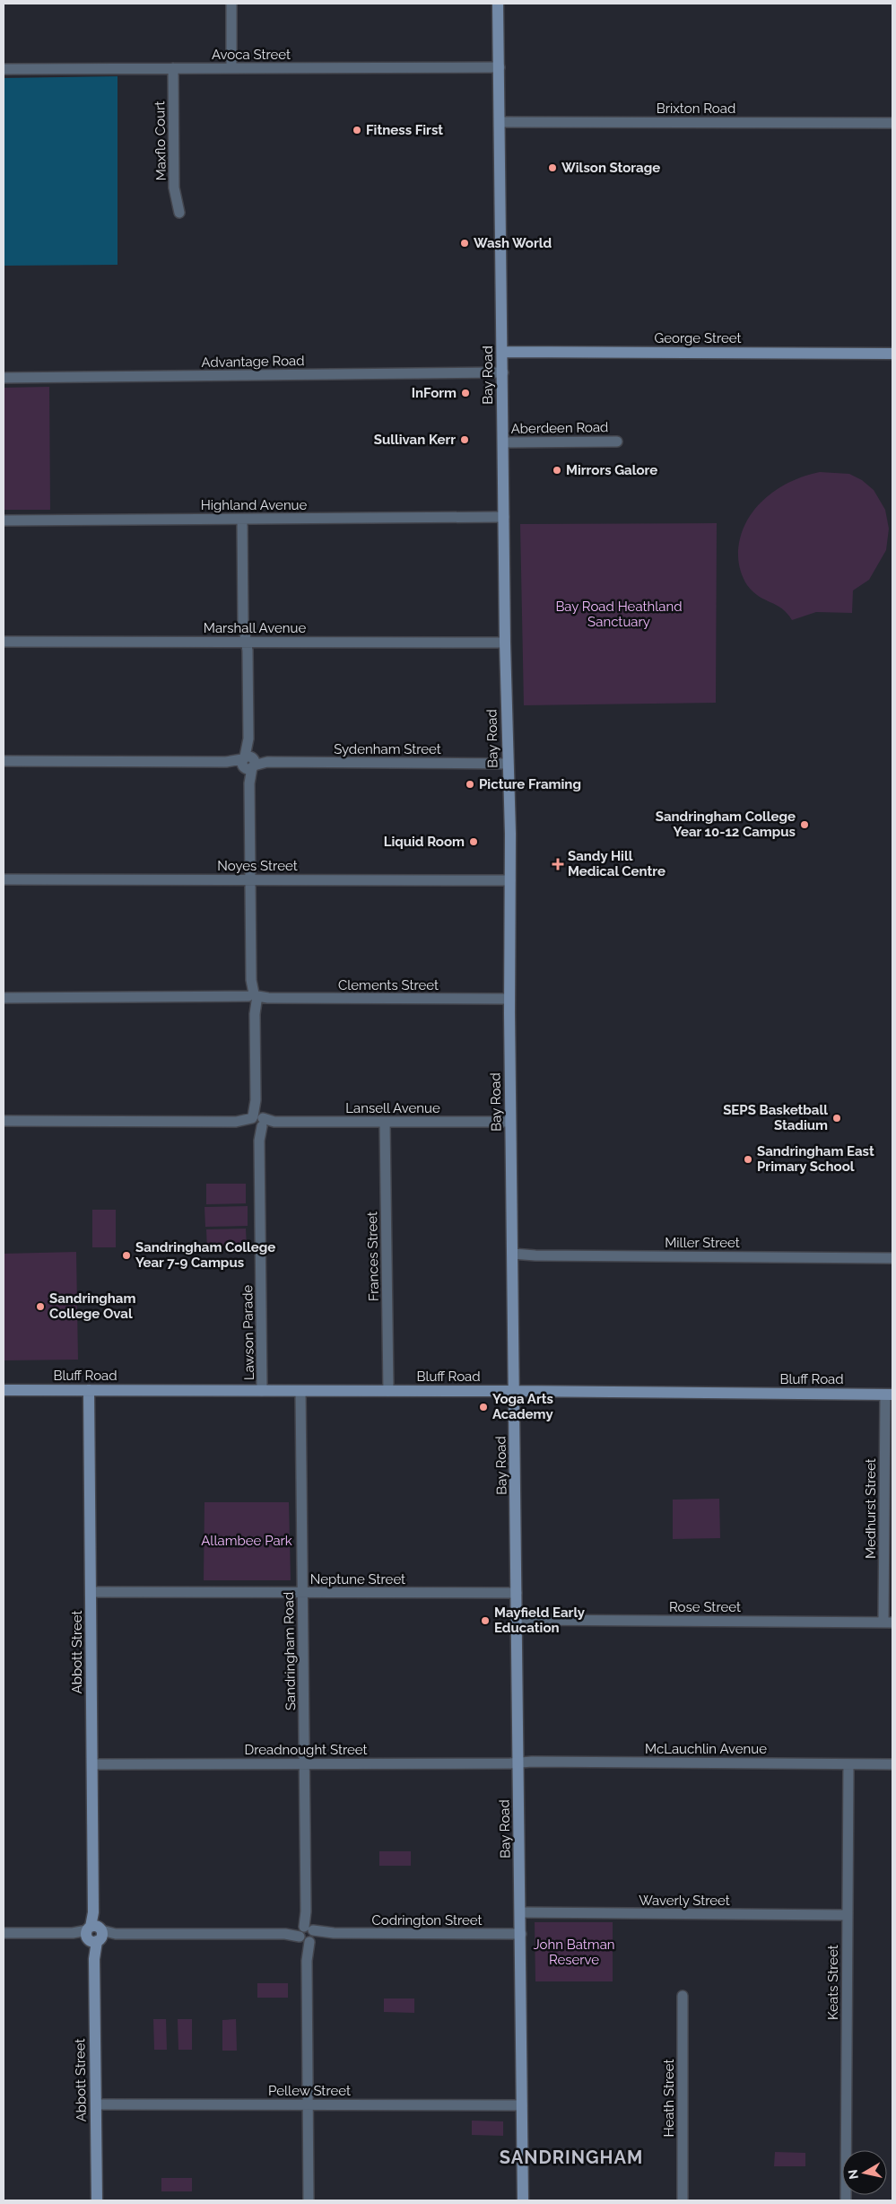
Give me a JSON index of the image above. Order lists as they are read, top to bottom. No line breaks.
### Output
{"streets":{"main road":["George Street","Bay Road","Bluff Road","Abbott Street"],"street":["Avoca Street","Brixton Road","Maxflo Court","Advantage Road","Aberdeen Road","Highland Avenue","Marshall Avenue","Sydenham Street","Noyes Street","Clements Street","Lansell Avenue","Miller Street","Frances Street","Lawson Parade","Medhurst Street","Neptune Street","Rose Street","Sandringham Road","McLauchlin Avenue","Dreadnought Street","Waverly Street","Codrington Street","Keats Street","Pellew Street","Heath Street"]},"crossings":[["Avoca Street","Maxflo Court"],["Avoca Street","Bay Road"],["Brixton Road","Bay Road"],["George Street","Bay Road"],["Advantage Road","Bay Road"],["Bay Road","Aberdeen Road"],["Bay Road","Highland Avenue"],["Bay Road","Marshall Avenue"],["Bay Road","Sydenham Street"],["Bay Road","Noyes Street"],["Bay Road","Clements Street"],["Bay Road","Lansell Avenue"],["Bay Road","Miller Street"],["Bay Road","Bluff Road"],["Bay Road","Neptune Street"],["Bay Road","Rose Street"],["Bay Road","McLauchlin Avenue"],["Bay Road","Dreadnought Street"],["Bay Road","Waverly Street"],["Bay Road","Codrington Street"],["Bay Road","Pellew Street"],["Highland Avenue","Lawson Parade"],["Marshall Avenue","Lawson Parade"],["Sydenham Street","Lawson Parade"],["Noyes Street","Lawson Parade"],["Clements Street","Lawson Parade"],["Lansell Avenue","Frances Street"],["Lansell Avenue","Lawson Parade"],["Frances Street","Bluff Road"],["Lawson Parade","Bluff Road"],["Bluff Road","Medhurst Street"],["Bluff Road","Sandringham Road"],["Bluff Road","Abbott Street"],["Medhurst Street","Rose Street"],["Neptune Street","Sandringham Road"],["Neptune Street","Abbott Street"],["Sandringham Road","Dreadnought Street"],["Sandringham Road","Codrington Street"],["Sandringham Road","Pellew Street"],["Abbott Street","Dreadnought Street"],["Abbott Street","Codrington Street"],["Abbott Street","Pellew Street"],["McLauchlin Avenue","Dreadnought Street"],["McLauchlin Avenue","Keats Street"],["Waverly Street","Keats Street"]],"districts":["SANDRINGHAM"],"parks":["Bay Road Heathland Sanctuary","Allambee Park","John Batman Reserve"],"places":{"other":["Fitness First","Wilson Storage","Wash World","InForm","Sullivan Kerr","Mirrors Galore","Picture Framing","Sandringham College Year 10-12 Campus","Liquid Room","SEPS Basketball Stadium","Sandringham East Primary School","Sandringham College Year 7-9 Campus","Sandringham College Oval","Yoga Arts Academy","Mayfield Early Education"],"health":["Sandy Hill Medical Centre"]},"north":"left"}
